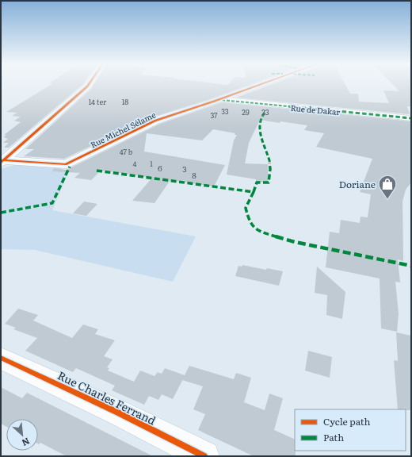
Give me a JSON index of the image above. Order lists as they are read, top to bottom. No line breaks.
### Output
{"streets":{"street":["Rue de Dakar","Rue Michel Sélame","Rue Charles Ferrand"]},"crossings":[["Rue de Dakar","Rue Michel Sélame"]],"places":{"shop":["Doriane"]},"house_numbers":["14 ter","18","33","29","23","37","47 b","4","1","6","3","8"],"legend":["Cycle path","Path"],"north":"bottom right"}
